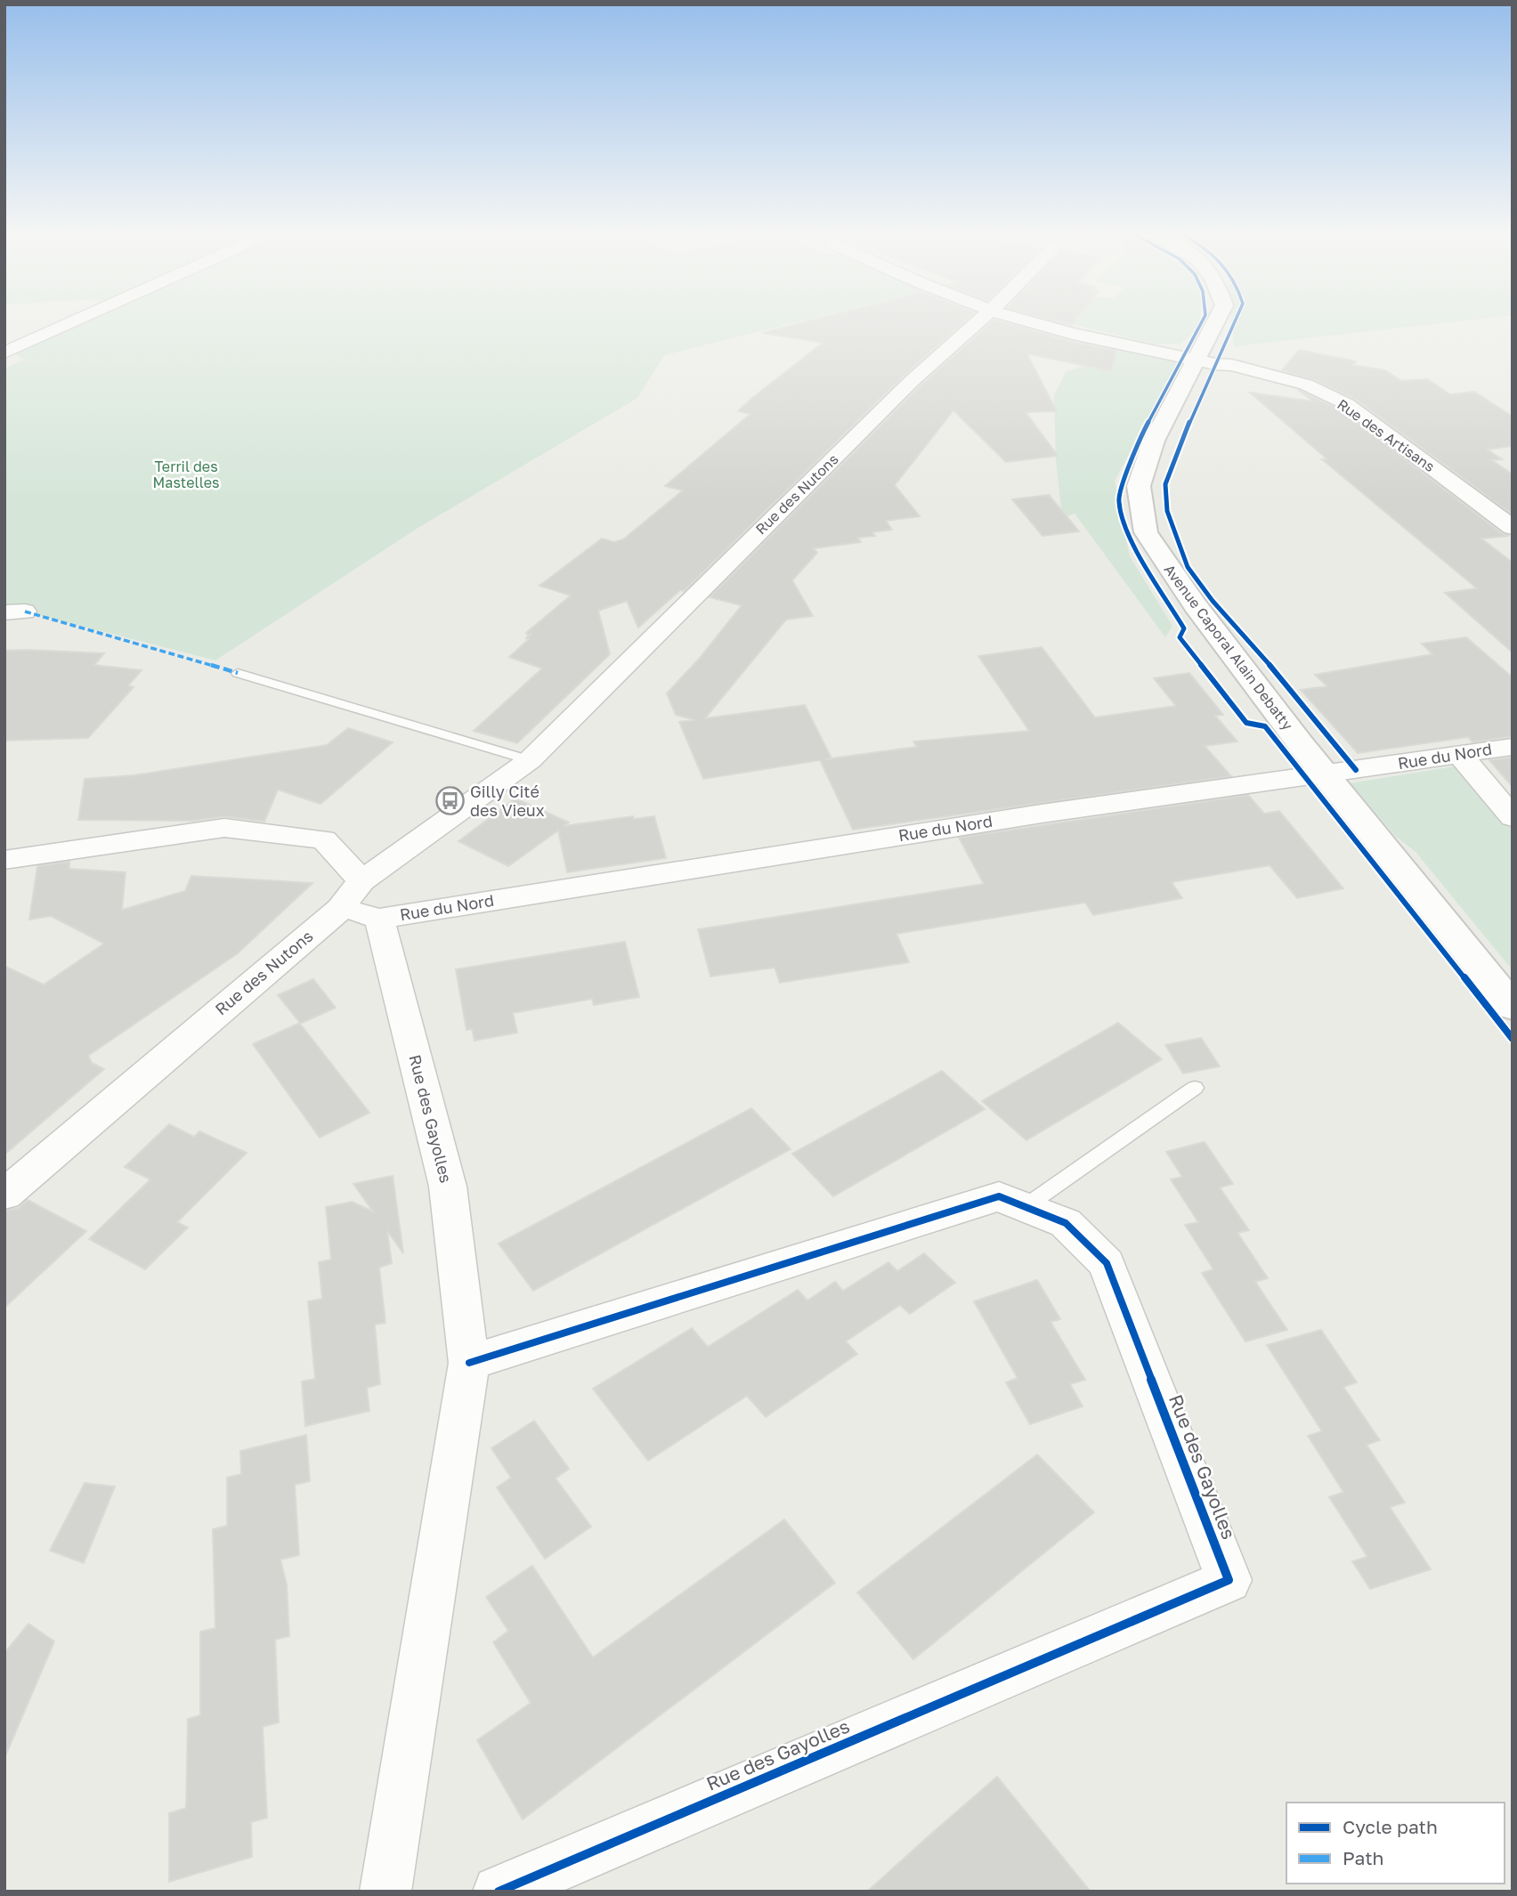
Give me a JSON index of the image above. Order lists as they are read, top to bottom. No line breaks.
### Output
{"streets":{"main road":["Avenue Caporal Alain Debatty"],"street":["Rue des Artisans","Rue des Nutons","Rue du Nord","Rue des Gayolles"]},"crossings":[["Rue des Artisans","Avenue Caporal Alain Debatty"],["Avenue Caporal Alain Debatty","Rue du Nord"],["Rue du Nord","Rue des Gayolles"]],"parks":["Terril des Mastelles"],"places":{"bus stop":["Gilly Cité des Vieux"]},"legend":["Cycle path","Path"]}
